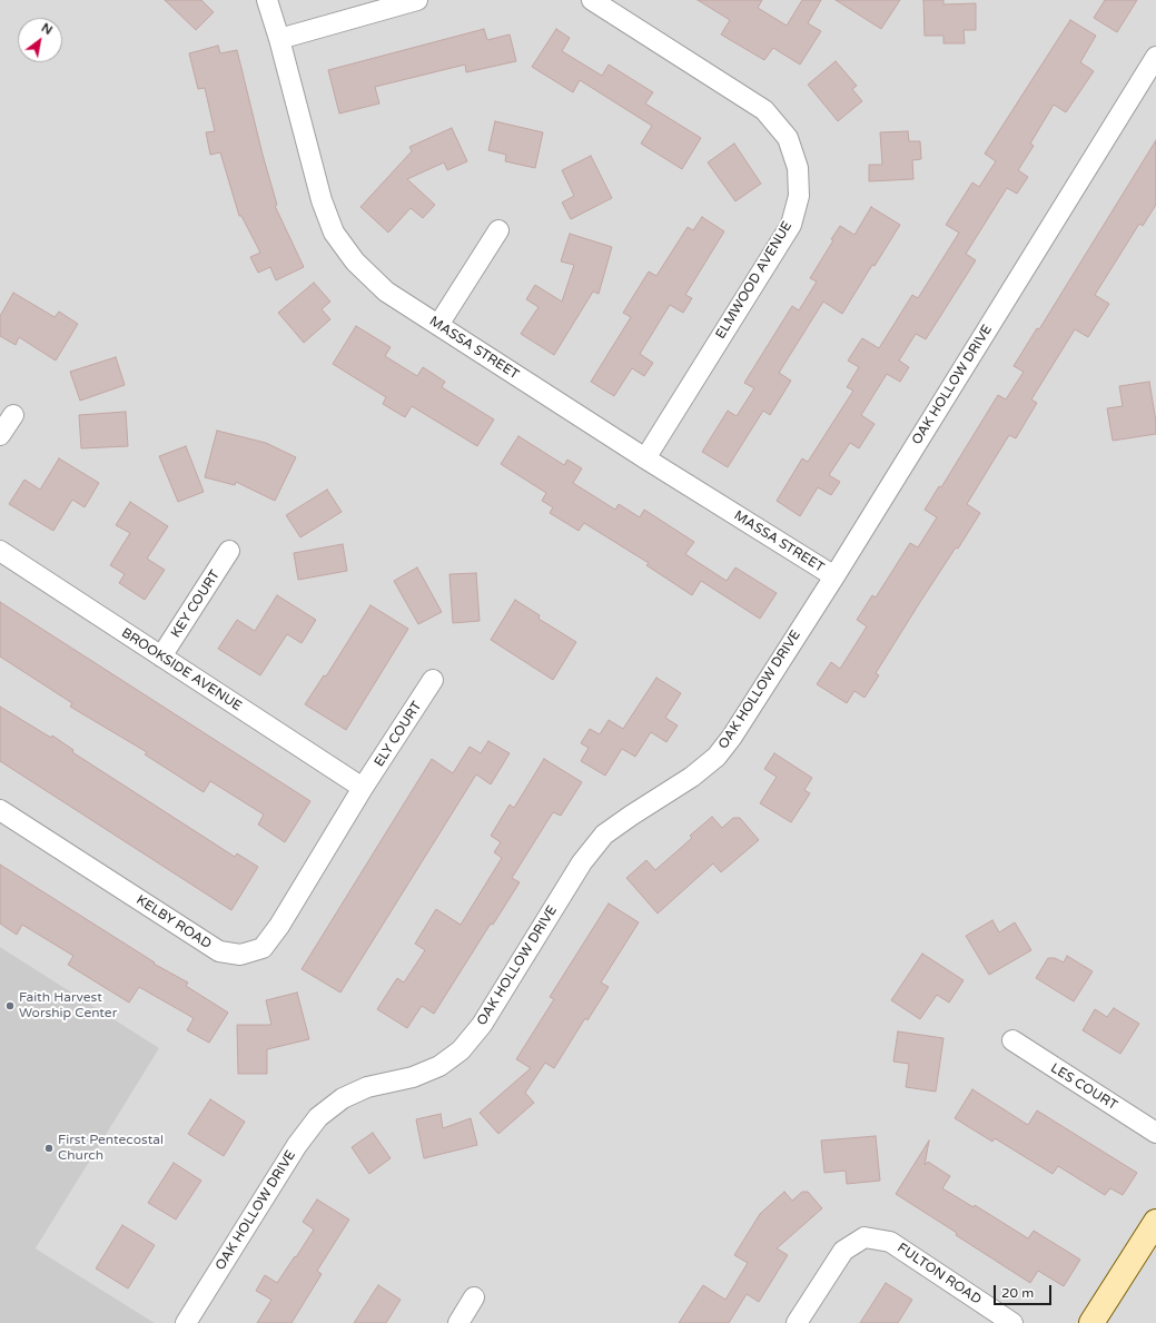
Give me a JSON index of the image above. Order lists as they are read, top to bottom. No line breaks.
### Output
{"streets":{"street":["ELMWOOD AVENUE","MASSA STREET","OAK HOLLOW DRIVE","KEY COURT","BROOKSIDE AVENUE","ELY COURT","KELBY ROAD","LES COURT","FULTON ROAD"]},"crossings":[["ELMWOOD AVENUE","MASSA STREET"],["MASSA STREET","OAK HOLLOW DRIVE"],["KEY COURT","BROOKSIDE AVENUE"],["BROOKSIDE AVENUE","ELY COURT"],["BROOKSIDE AVENUE","KELBY ROAD"],["ELY COURT","KELBY ROAD"]],"places":["Faith Harvest Worship Center","First Pentecostal Church"],"scale_bar":"20 m","north":"top right"}
